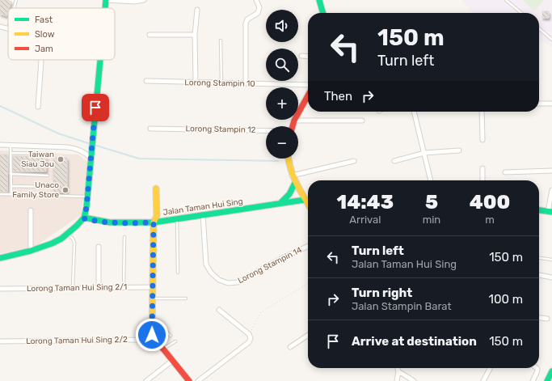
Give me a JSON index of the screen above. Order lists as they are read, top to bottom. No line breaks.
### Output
{"streets":{"main road":["Jalan Taman Hui Sing"],"street":["Lorong Stampin 10","Lorong Stampin 12","Lorong Stampin 14","Lorong Taman Hui Sing 2/1","Lorong Taman Hui Sing 2/2"]},"crossings":[["Jalan Taman Hui Sing","Lorong Stampin 14"]],"places":["Taiwan Siau Jou","Unaco Family Store"],"legend":["Fast","Slow","Jam"],"page":{"map_buttons":["+","−"],"turn":["150 m","Turn left"],"then":"Then","eta":["14:43","Arrival","5","min","400","m"],"list":[{"name":"Turn left","note":"Jalan Taman Hui Sing","value":"150 m"},{"name":"Turn right","note":"Jalan Stampin Barat","value":"100 m"},{"name":"Arrive at destination","value":"150 m"}]}}
